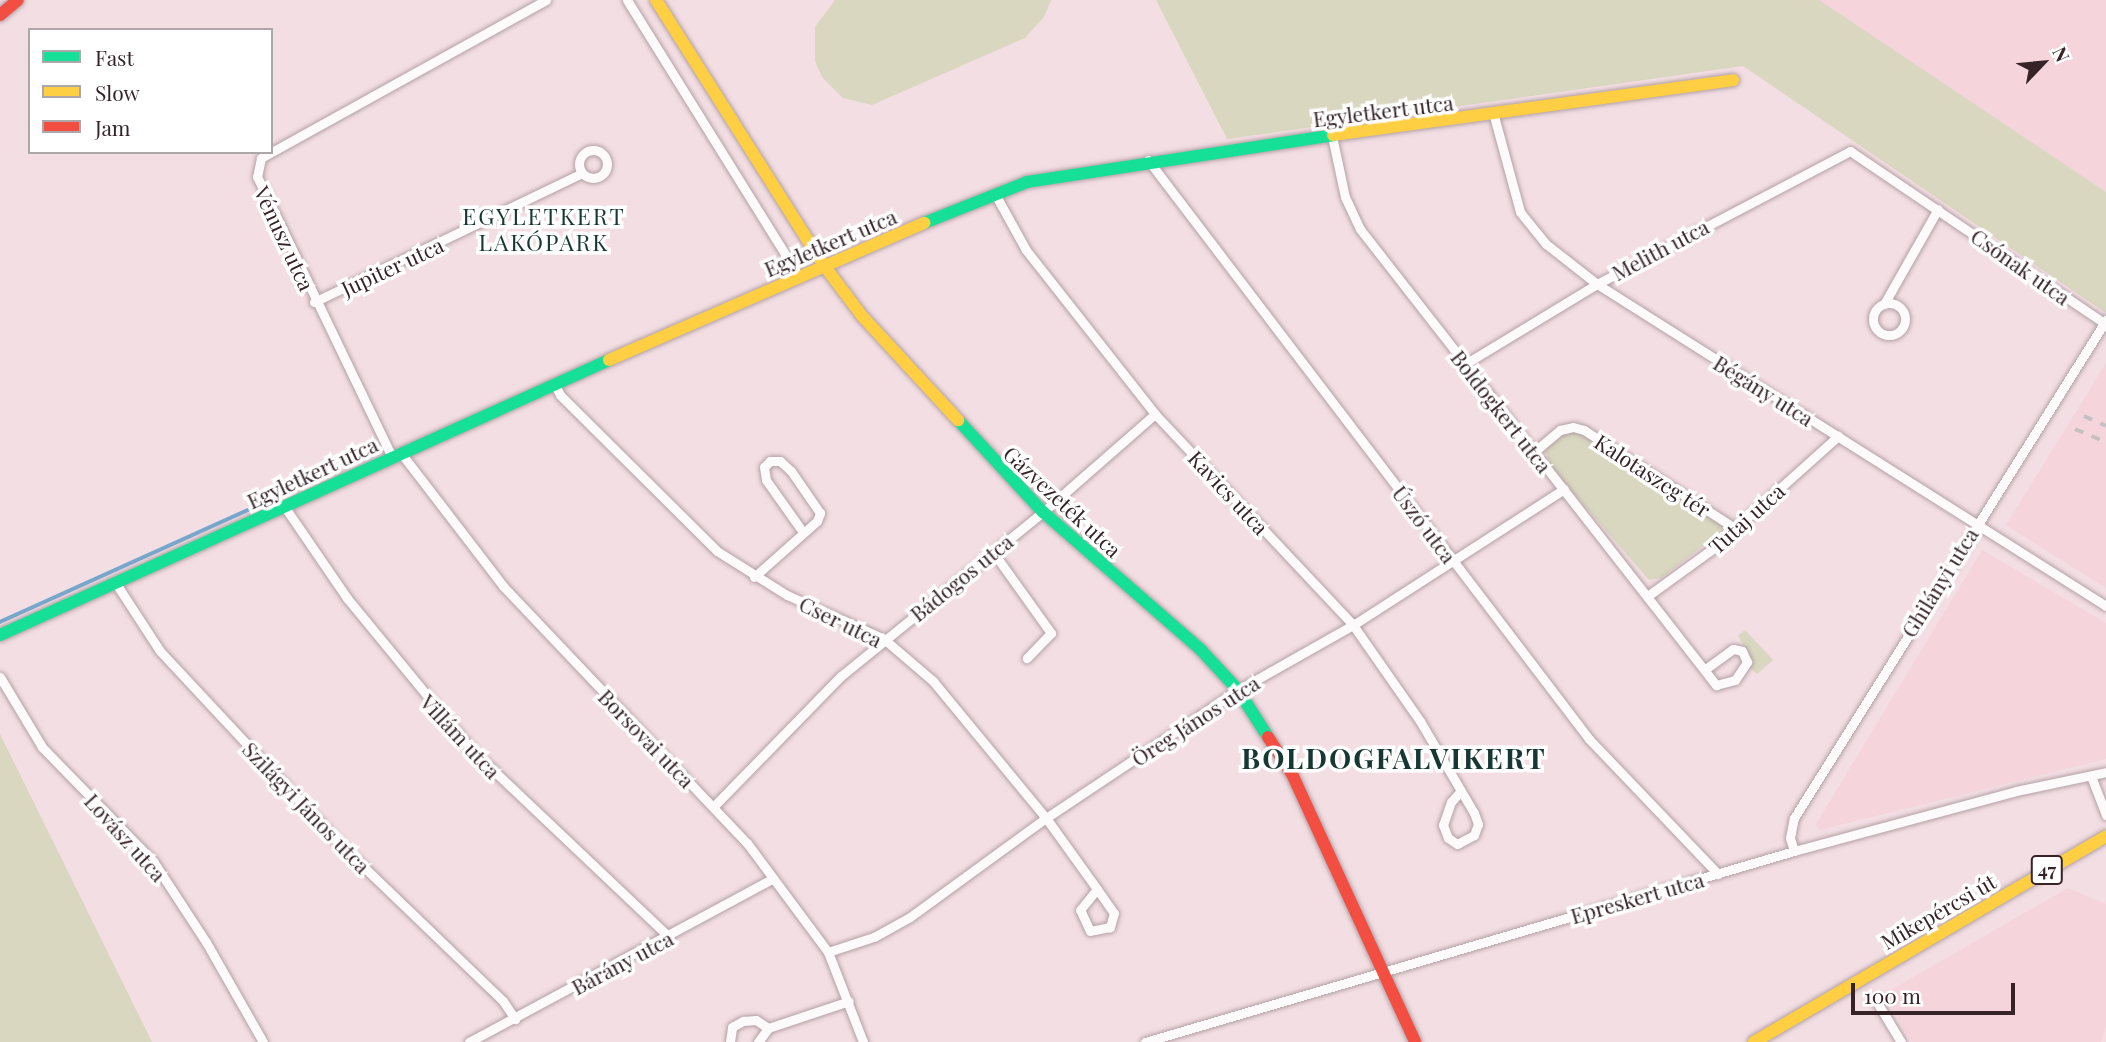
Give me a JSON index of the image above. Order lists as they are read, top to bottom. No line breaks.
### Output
{"streets":{"street":["Egyletkert utca","Vénusz utca","Melith utca","Jupiter utca","Csónak utca","Bégány utca","Boldogkert utca","Kalotaszeg tér","Kavics utca","Gázvezeték utca","Tutaj utca","Úszó utca","Bádogos utca","Ghilányi utca","Cser utca","Öreg János utca","Villám utca","Borsovai utca","Szilágyi János utca","Lovász utca","47","Epreskert utca","Mikepércsi út","Bárány utca"]},"crossings":[["Egyletkert utca","Vénusz utca"],["Egyletkert utca","Bégány utca"],["Egyletkert utca","Boldogkert utca"],["Egyletkert utca","Kavics utca"],["Egyletkert utca","Gázvezeték utca"],["Egyletkert utca","Úszó utca"],["Egyletkert utca","Cser utca"],["Egyletkert utca","Villám utca"],["Egyletkert utca","Borsovai utca"],["Egyletkert utca","Szilágyi János utca"],["Vénusz utca","Jupiter utca"],["Vénusz utca","Borsovai utca"],["Melith utca","Csónak utca"],["Melith utca","Bégány utca"],["Melith utca","Boldogkert utca"],["Csónak utca","Ghilányi utca"],["Bégány utca","Tutaj utca"],["Bégány utca","Ghilányi utca"],["Boldogkert utca","Kalotaszeg tér"],["Boldogkert utca","Tutaj utca"],["Boldogkert utca","Öreg János utca"],["Kalotaszeg tér","Tutaj utca"],["Kavics utca","Bádogos utca"],["Kavics utca","Öreg János utca"],["Gázvezeték utca","Bádogos utca"],["Gázvezeték utca","Öreg János utca"],["Gázvezeték utca","Epreskert utca"],["Úszó utca","Öreg János utca"],["Úszó utca","Epreskert utca"],["Bádogos utca","Cser utca"],["Bádogos utca","Borsovai utca"],["Ghilányi utca","Epreskert utca"],["Cser utca","Öreg János utca"],["Öreg János utca","Borsovai utca"],["Villám utca","Bárány utca"],["Borsovai utca","Bárány utca"],["Szilágyi János utca","Bárány utca"]],"districts":["EGYLETKERT LAKÓPARK","BOLDOGFALVIKERT"],"legend":["Fast","Slow","Jam"],"scale_bar":"100 m","north":"top right"}
